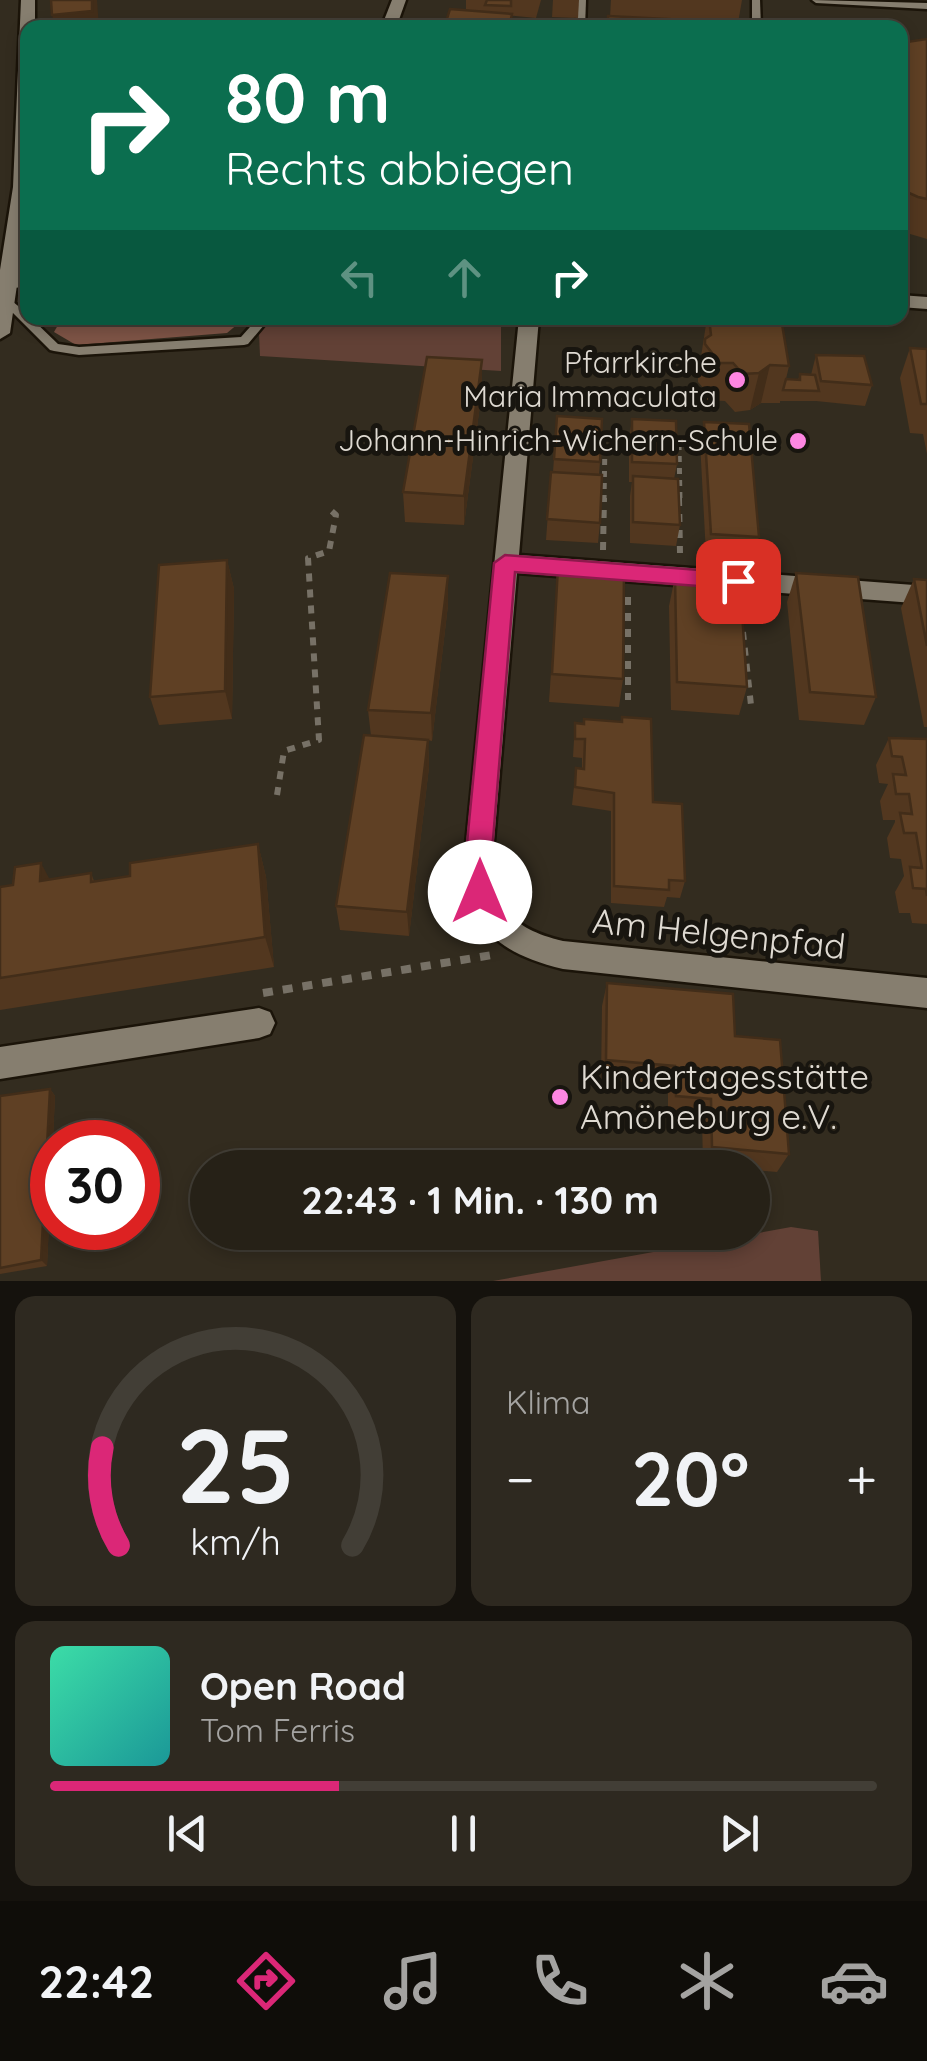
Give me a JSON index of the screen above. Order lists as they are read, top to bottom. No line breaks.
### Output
{"streets":{"street":["Am Helgenpfad"]},"places":["Pfarrkirche Maria Immaculata","Johann-Hinrich-Wichern-Schule","Kindertagesstätte Amöneburg e.V."],"page":{"turn":["80 m","Rechts abbiegen"],"limit":"30","trip":"22:43 · 1 Min. · 130 m","tile":"Klima","heat":["−","20°","+"],"song":["Open Road","Tom Ferris"],"tabs":"22:42","gauge":["25","km/h"]}}
